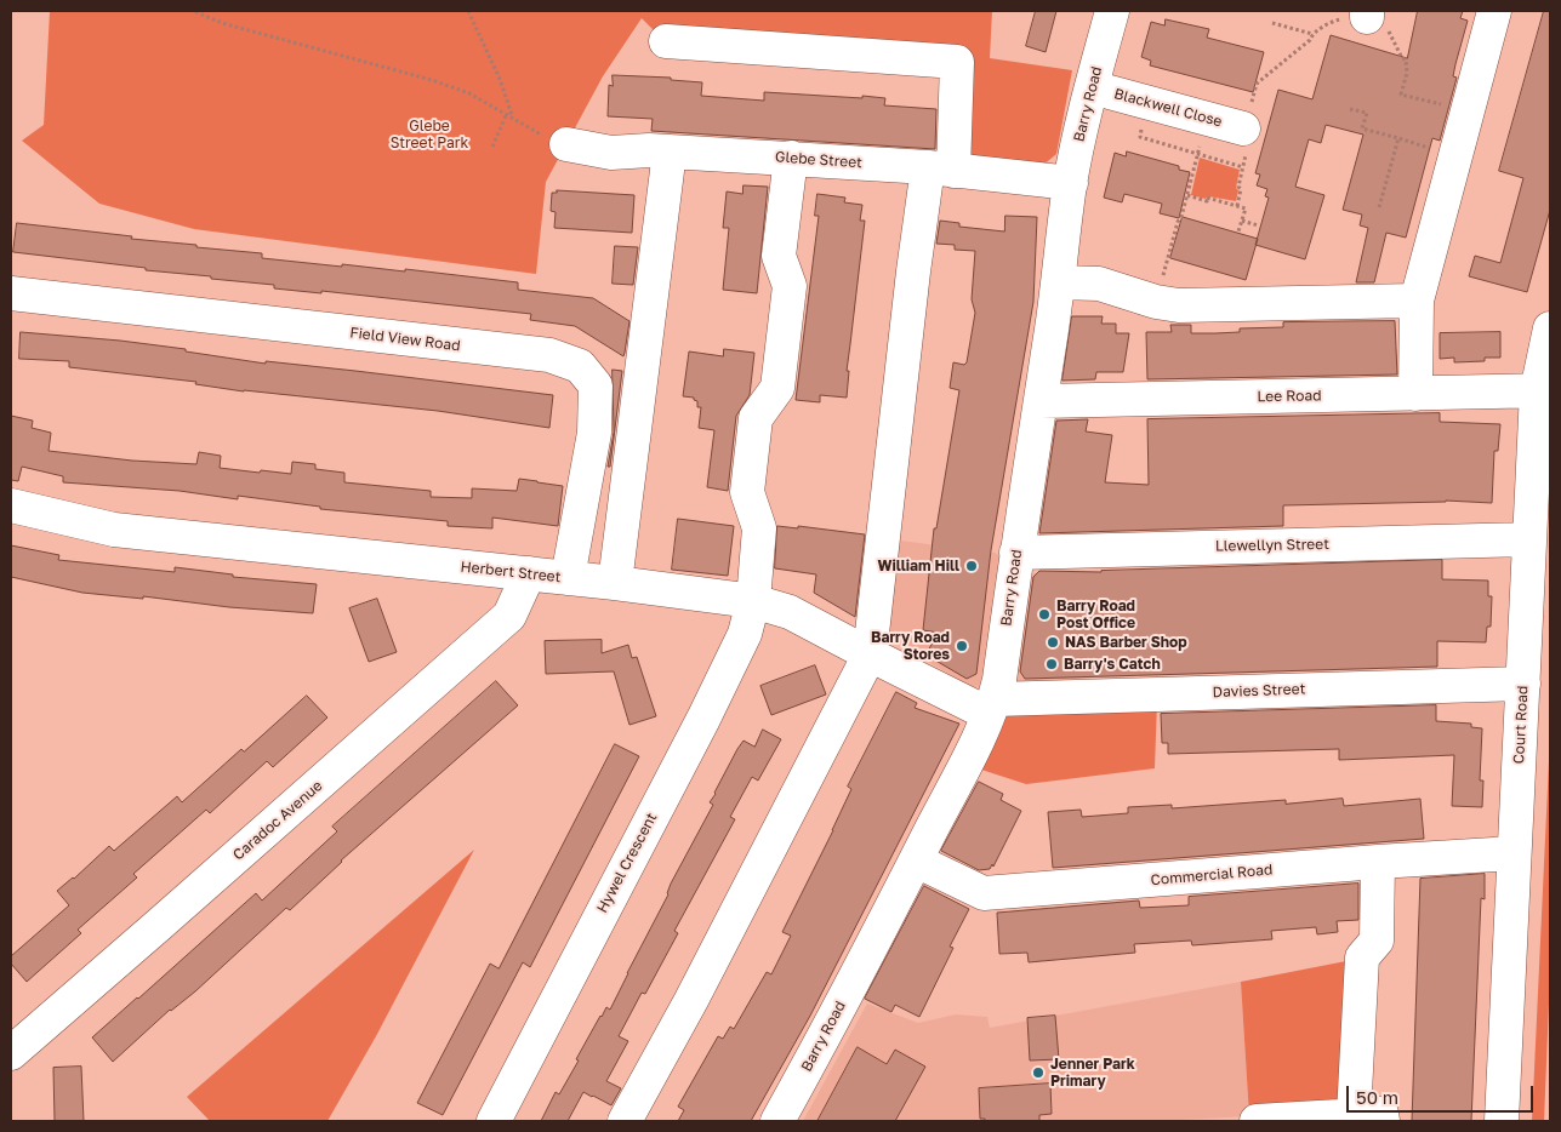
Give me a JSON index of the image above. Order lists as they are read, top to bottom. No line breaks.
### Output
{"streets":{"street":["Barry Road","Blackwell Close","Glebe Street","Field View Road","Lee Road","Llewellyn Street","Herbert Street","Davies Street","Court Road","Caradoc Avenue","Hywel Crescent","Commercial Road"]},"crossings":[["Barry Road","Blackwell Close"],["Barry Road","Glebe Street"],["Barry Road","Lee Road"],["Barry Road","Llewellyn Street"],["Barry Road","Herbert Street"],["Barry Road","Davies Street"],["Barry Road","Commercial Road"],["Glebe Street","Hywel Crescent"],["Field View Road","Herbert Street"],["Lee Road","Court Road"],["Llewellyn Street","Court Road"],["Herbert Street","Davies Street"],["Herbert Street","Caradoc Avenue"],["Herbert Street","Hywel Crescent"],["Davies Street","Court Road"],["Court Road","Commercial Road"]],"parks":["Glebe Street Park"],"places":["William Hill","Barry Road Post Office","NAS Barber Shop","Barry Road Stores","Barry's Catch","Jenner Park Primary"],"scale_bar":"50 m"}
